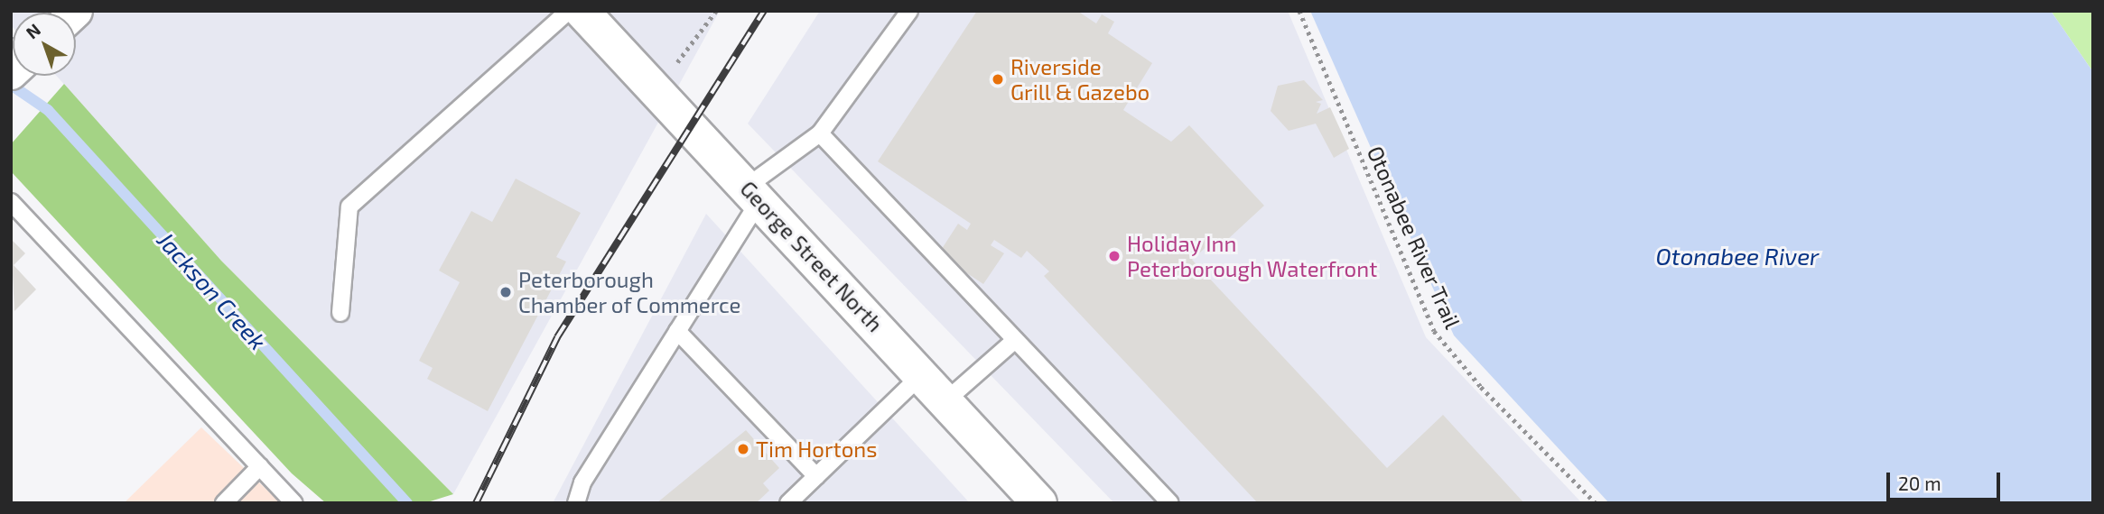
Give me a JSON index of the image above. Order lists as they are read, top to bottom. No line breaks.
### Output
{"streets":{"main road":["George Street North"],"path":["Otonabee River Trail"]},"water":["Otonabee River","Jackson Creek"],"places":["Riverside Grill & Gazebo","Holiday Inn Peterborough Waterfront","Peterborough Chamber of Commerce","Tim Hortons"],"scale_bar":"20 m","north":"top left"}
